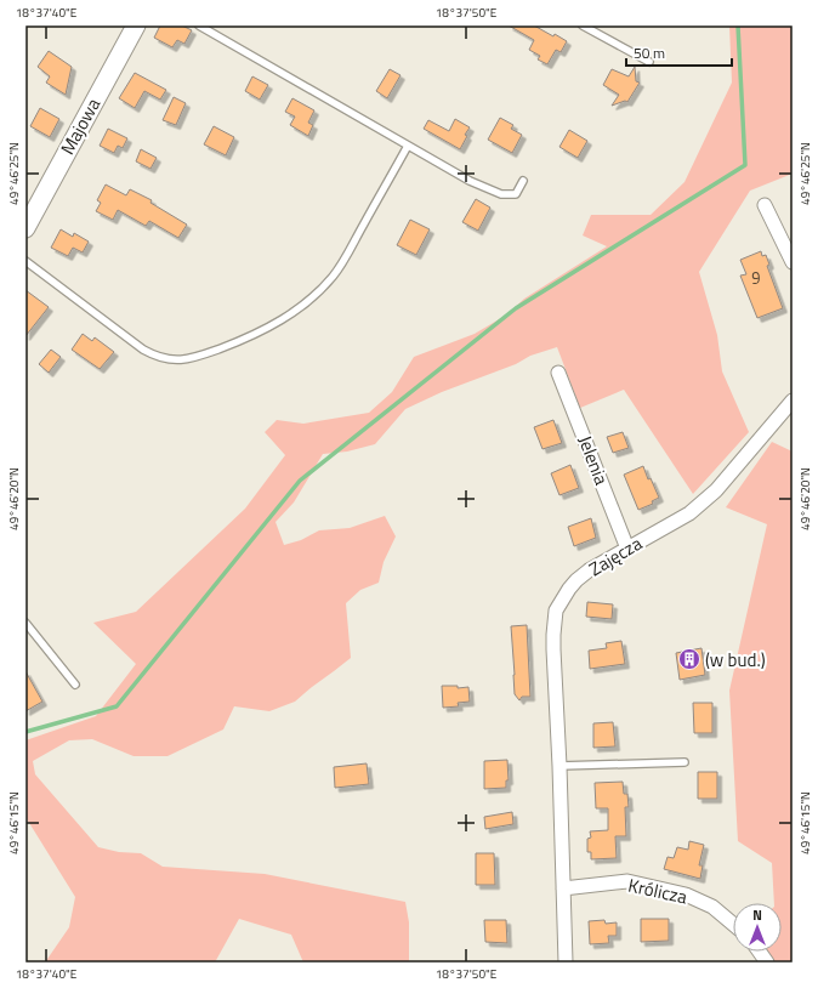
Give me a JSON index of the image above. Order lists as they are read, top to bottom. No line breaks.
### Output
{"streets":{"street":["Majowa","Jelenia","Zajęcza","Królicza"]},"crossings":[["Jelenia","Zajęcza"],["Zajęcza","Królicza"]],"places":{"building":["(w bud.)"]},"house_numbers":["9"],"scale_bar":"50 m","north":"top","coordinates":["18°37'40\"E","18°37'50\"E","49°46'25\"N","49°46'20\"N","49°46'15\"N"]}
